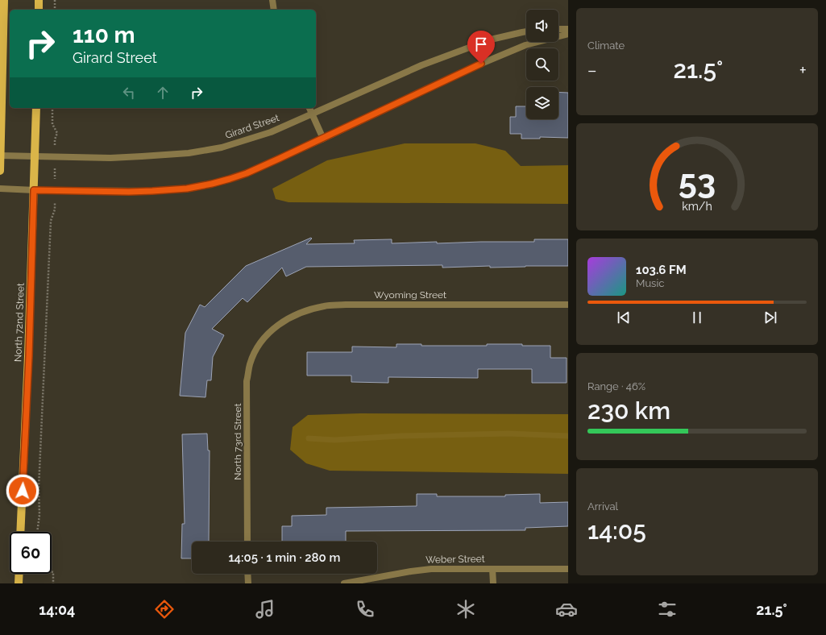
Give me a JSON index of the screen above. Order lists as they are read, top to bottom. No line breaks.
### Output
{"streets":{"main road":["North 72nd Street"],"street":["Girard Street","Wyoming Street","North 73rd Street","Weber Street"]},"crossings":[["Girard Street","North 72nd Street"],["Wyoming Street","North 73rd Street"]],"page":{"tile":["Climate",["Range · 46%","230 km"],["Arrival","14:05"]],"turn":["110 m","Girard Street"],"heat":["−","21.5°","+"],"song":["103.6 FM","Music"],"limit":"60","trip":"14:05 · 1 min · 280 m","tabs":["14:04","21.5°"],"gauge":["53","km/h"]}}
